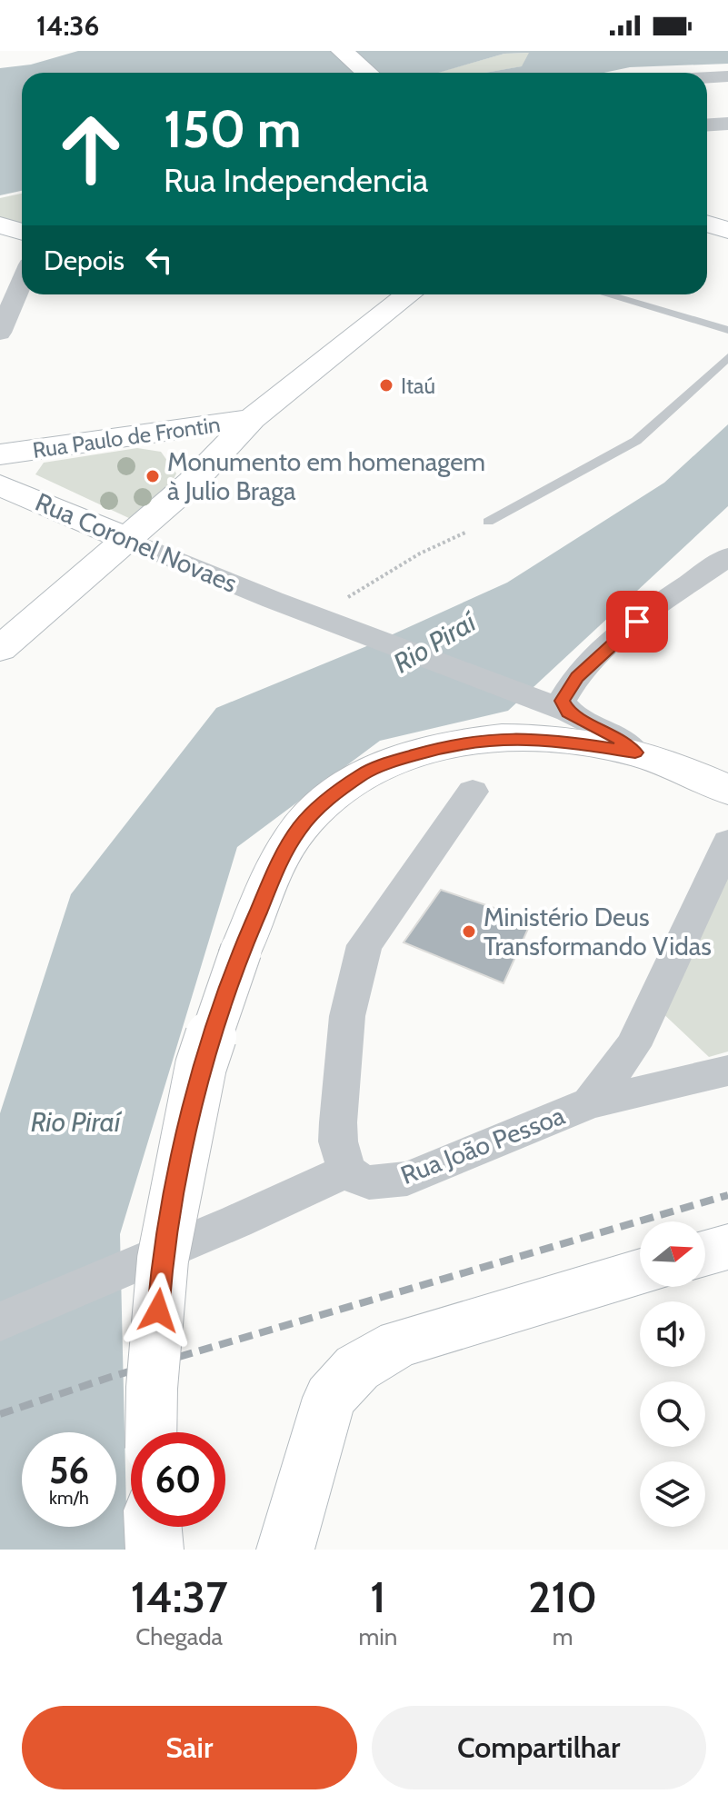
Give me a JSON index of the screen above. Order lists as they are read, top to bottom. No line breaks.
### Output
{"streets":{"street":["Rua Paulo de Frontin","Rua Coronel Novaes","Rua João Pessoa"]},"water":["Rio Piraí"],"places":["Itaú","Monumento em homenagem à Julio Braga","Ministério Deus Transformando Vidas"],"north":"right","page":{"status":"14:36","turn":["150 m","Rua Independencia"],"then":"Depois","speed":"56 km/h","limit":"60","eta":["14:37","Chegada","1","min","210","m"],"buttons":["Sair","Compartilhar"]}}
